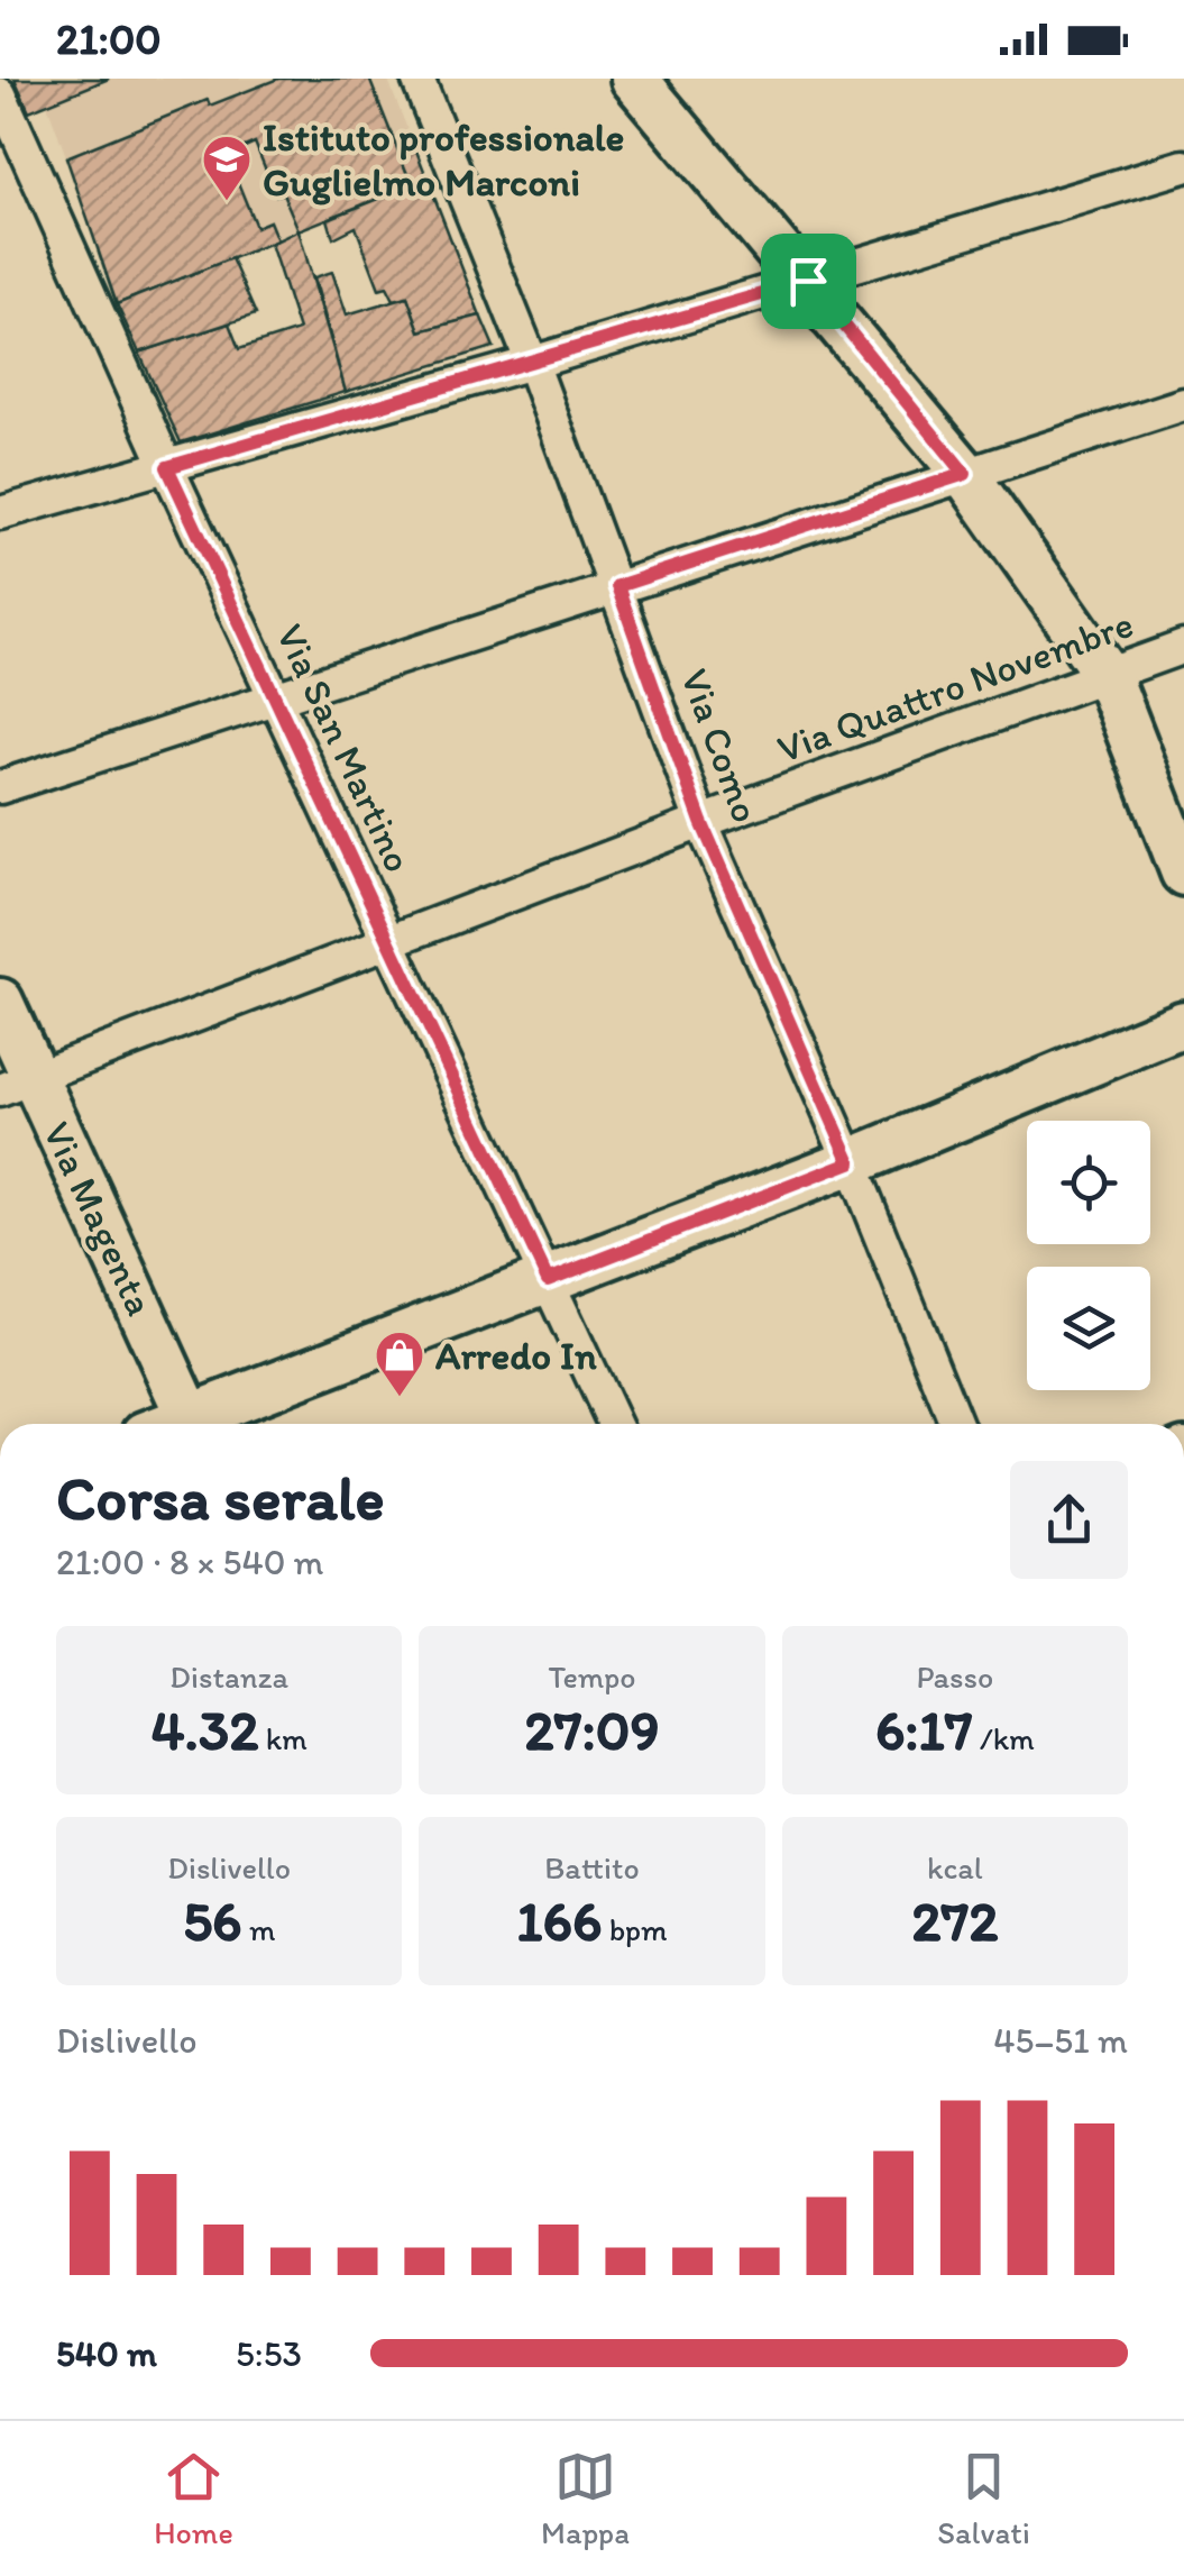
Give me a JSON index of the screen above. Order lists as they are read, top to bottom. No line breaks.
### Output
{"streets":{"street":["Via Quattro Novembre","Via Como","Via San Martino","Via Magenta"]},"crossings":[["Via Quattro Novembre","Via Como"],["Via Quattro Novembre","Via San Martino"],["Via Quattro Novembre","Via Magenta"]],"places":{"school or university":["Istituto professionale Guglielmo Marconi"],"shop":["Arredo In"]},"page":{"status":"21:00","heading":["Corsa serale","21:00 · 8 × 540 m"],"stats":[["Distanza","4.32 km"],["Tempo","27:09"],["Passo","6:17 /km"],["Dislivello","56 m"],["Battito","166 bpm"],["kcal","272"]],"chart":["Dislivello","45–51 m"],"list":[{"name":"540 m","note":"5:53"}],"tabs":["Home","Mappa","Salvati"]}}
